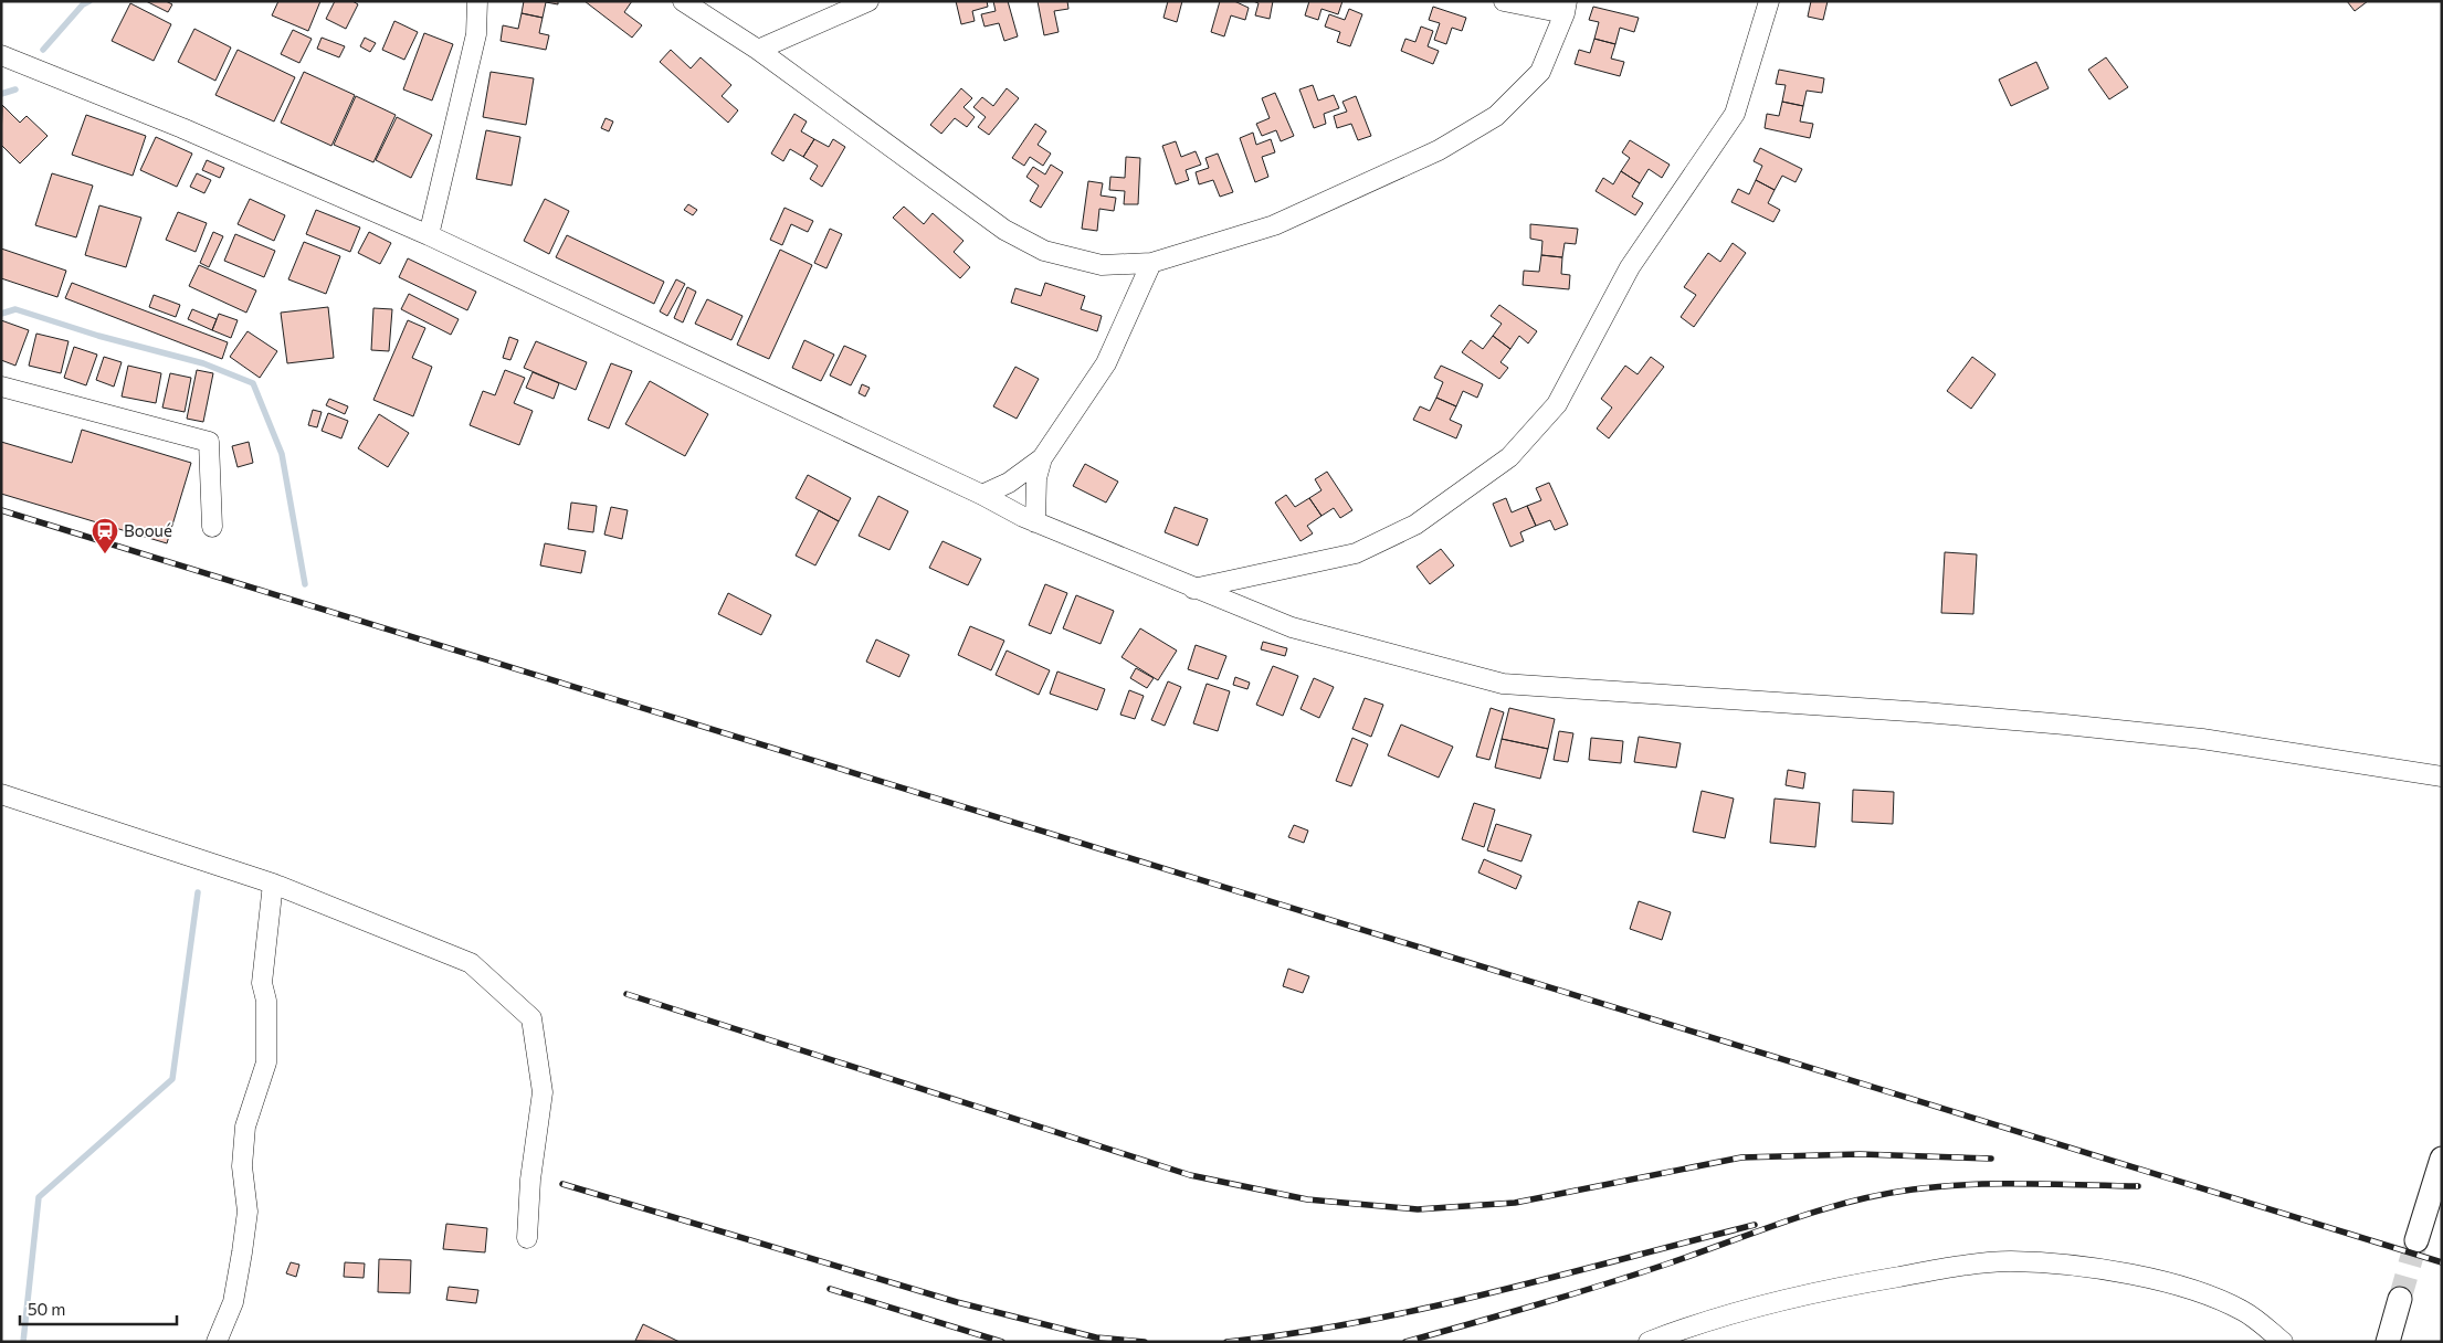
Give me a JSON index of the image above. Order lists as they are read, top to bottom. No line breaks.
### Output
{"places":{"station":["Booué"]},"scale_bar":"50 m"}
